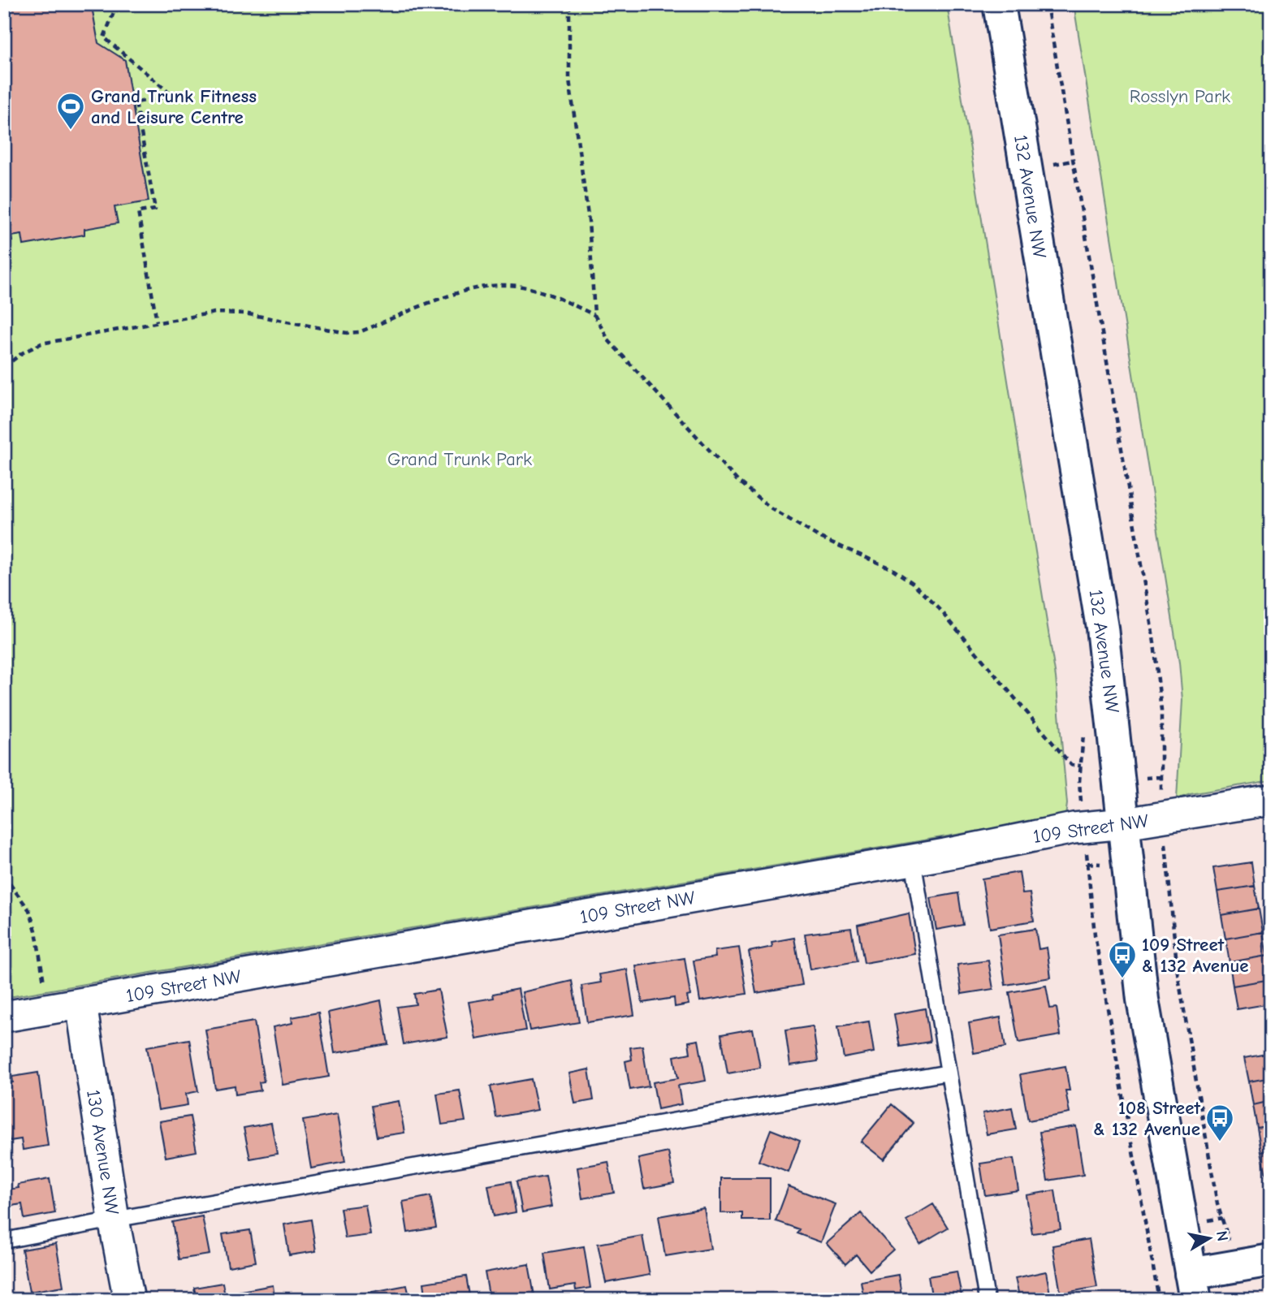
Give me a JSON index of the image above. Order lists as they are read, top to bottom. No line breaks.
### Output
{"streets":{"street":["132 Avenue NW","109 Street NW","130 Avenue NW"]},"crossings":[["132 Avenue NW","109 Street NW"],["109 Street NW","130 Avenue NW"]],"parks":["Rosslyn Park","Grand Trunk Park"],"places":{"sports":["Grand Trunk Fitness and Leisure Centre"],"bus stop":["109 Street & 132 Avenue","108 Street & 132 Avenue"]},"north":"right"}
